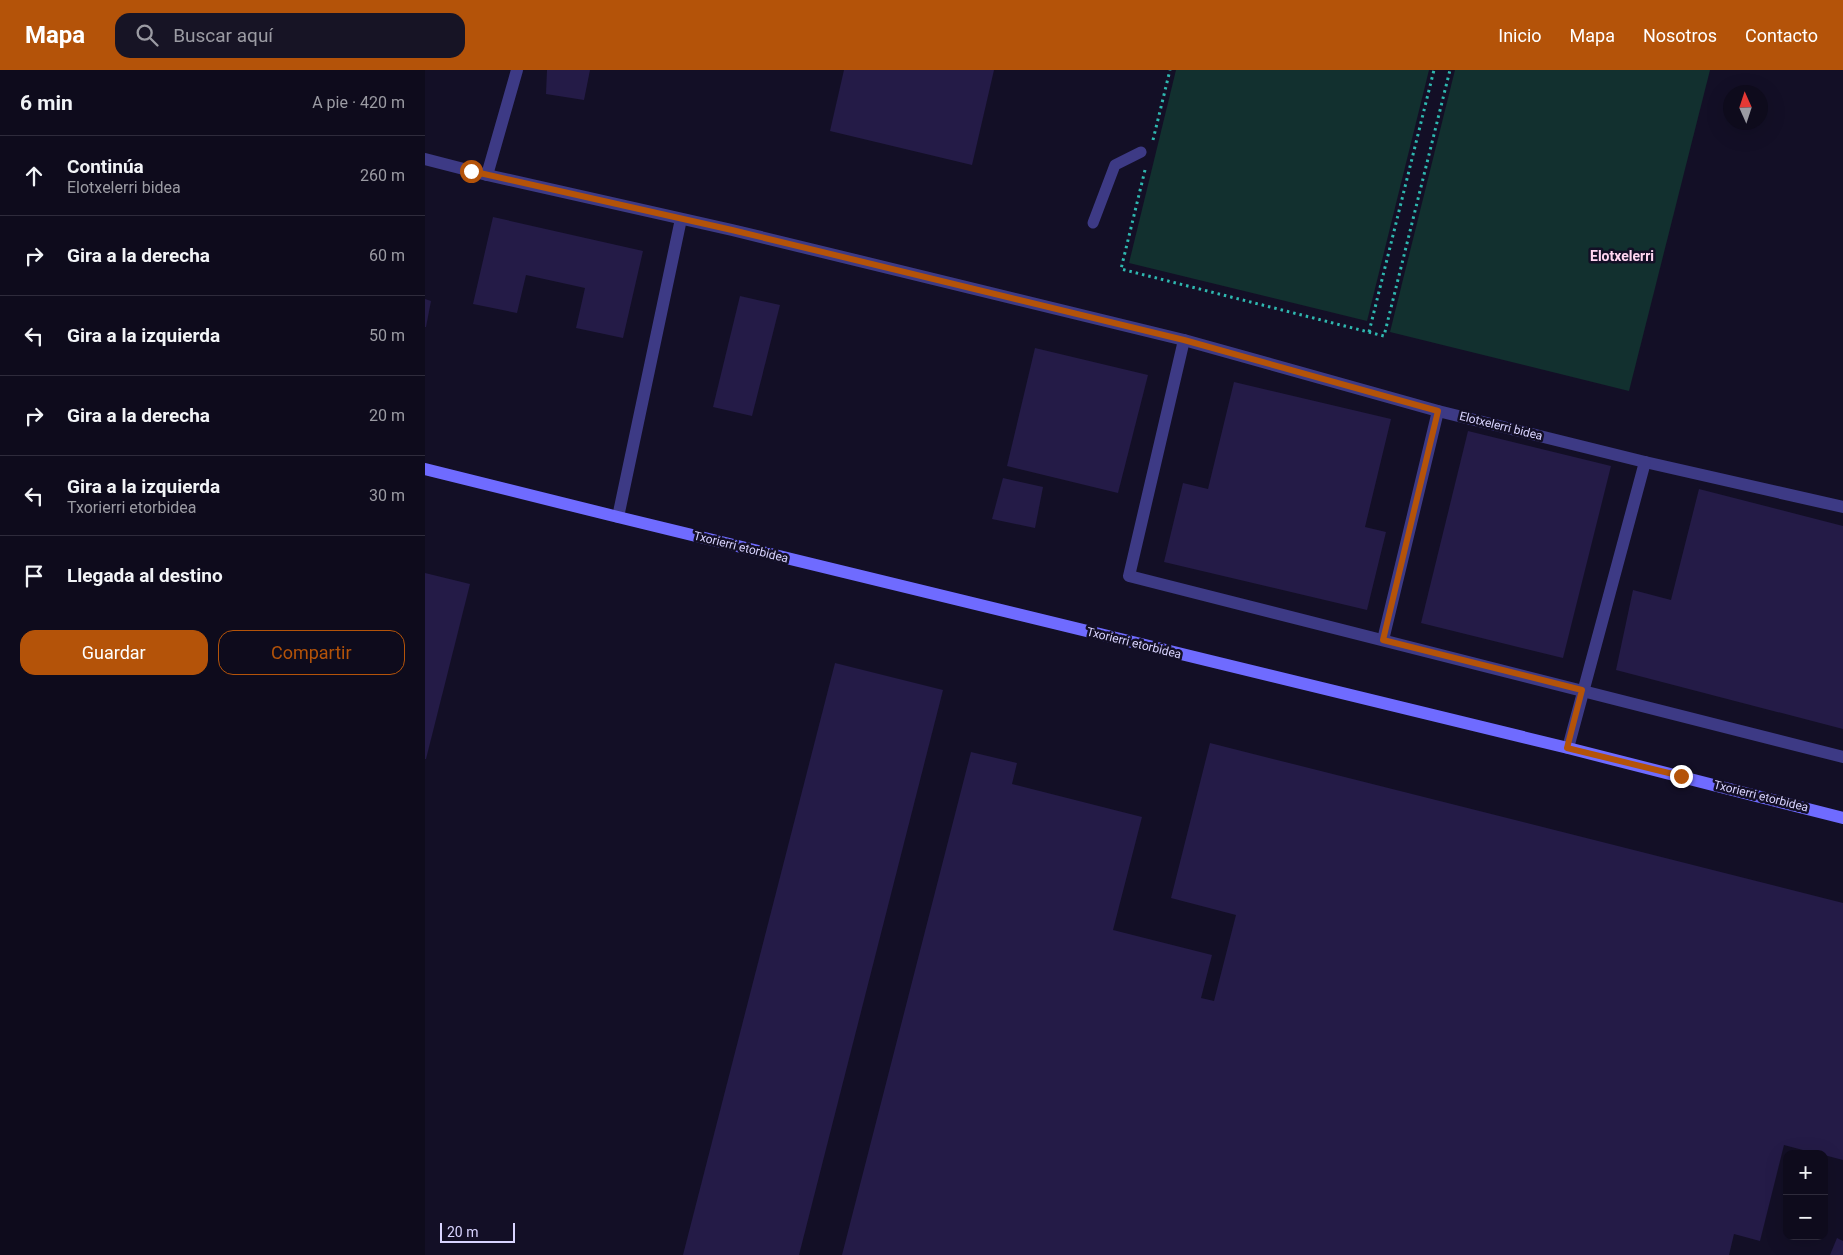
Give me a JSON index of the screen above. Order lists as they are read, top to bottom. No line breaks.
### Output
{"streets":{"street":["Elotxelerri bidea","Txorierri etorbidea"]},"districts":["Elotxelerri"],"scale_bar":"20 m","north":"top","page":{"header":"Mapa","search":"Buscar aquí","nav":["Inicio","Mapa","Nosotros","Contacto"],"heading":["6 min","A pie · 420 m"],"list":[["Continúa","Elotxelerri bidea","260 m"],["Gira a la derecha","60 m"],["Gira a la izquierda","50 m"],["Gira a la derecha","20 m"],["Gira a la izquierda","Txorierri etorbidea","30 m"],"Llegada al destino"],"buttons":["Guardar","Compartir"],"map_buttons":["+","−"],"scale":"20 m"}}
